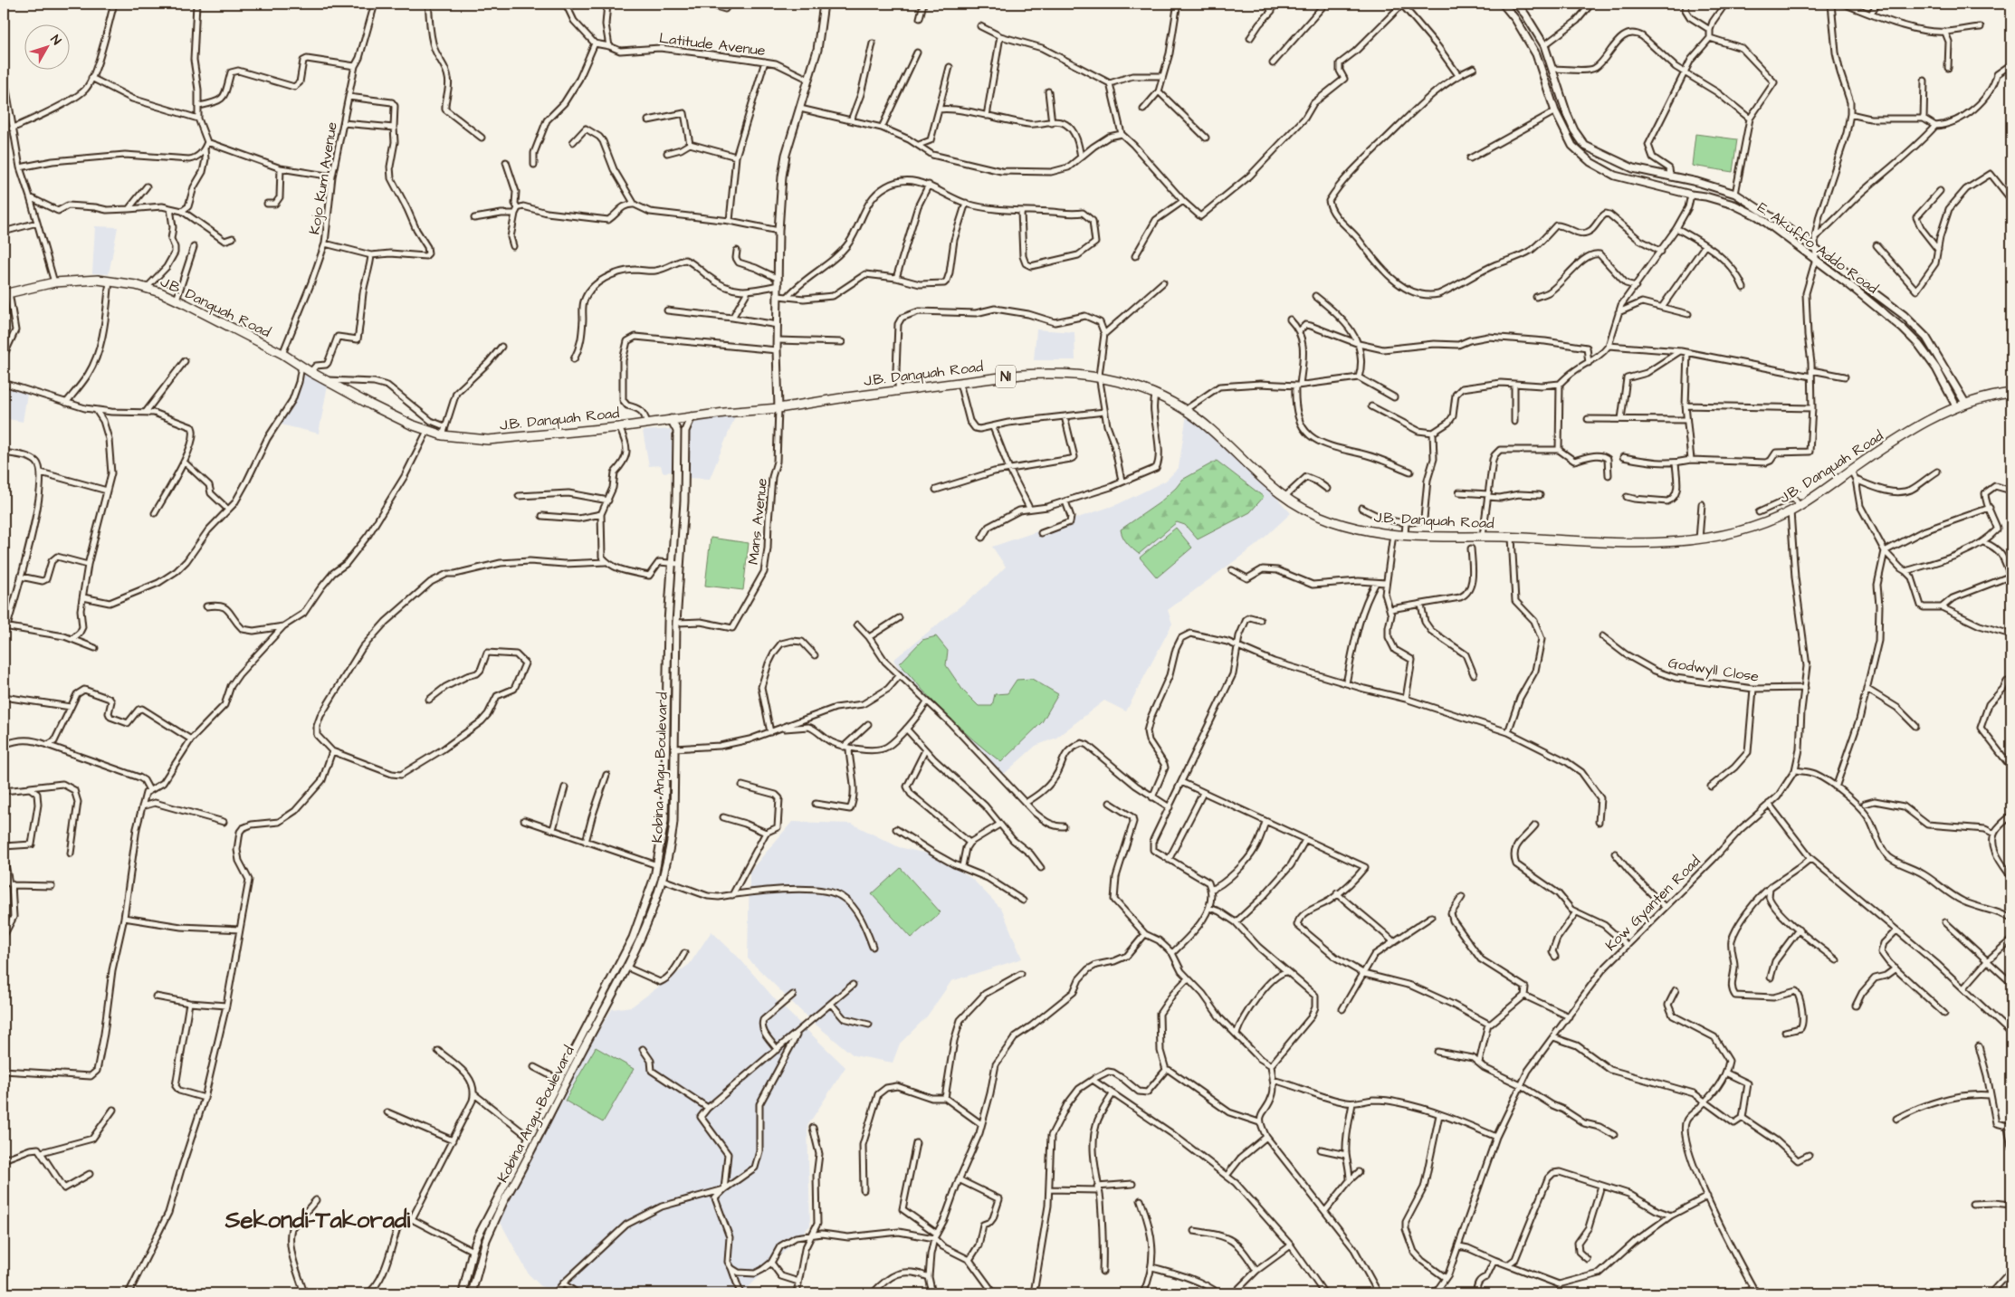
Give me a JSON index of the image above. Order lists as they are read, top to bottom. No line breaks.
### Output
{"streets":{"highway":["J.B. Danquah Road","N1"],"street":["Latitude Avenue","Kojo Kum Avenue","E. Akuffo Addo Road","Mans Avenue","Godwyll Close","Kobina Angu Boulevard","Kow Gyanten Road"]},"crossings":[["Kojo Kum Avenue","J.B. Danquah Road"],["E. Akuffo Addo Road","J.B. Danquah Road"],["E. Akuffo Addo Road","N1"],["J.B. Danquah Road","N1"],["J.B. Danquah Road","Mans Avenue"],["J.B. Danquah Road","Kobina Angu Boulevard"],["J.B. Danquah Road","Kow Gyanten Road"],["Mans Avenue","Kobina Angu Boulevard"],["Godwyll Close","Kow Gyanten Road"]],"districts":["Sekondi-Takoradi"],"north":"top right"}
